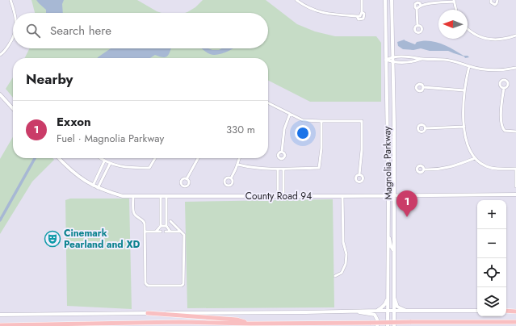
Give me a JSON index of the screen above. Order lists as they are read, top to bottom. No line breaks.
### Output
{"streets":{"main road":["Magnolia Parkway","County Road 94"]},"crossings":[["Magnolia Parkway","County Road 94"]],"places":{"theatre":["Cinemark Pearland and XD"]},"north":"left","page":{"search":"Search here","heading":"Nearby","list":[{"mark":"1","name":"Exxon","note":"Fuel · Magnolia Parkway","value":"330 m"}],"pins":"1","map_buttons":["+","−"]}}
